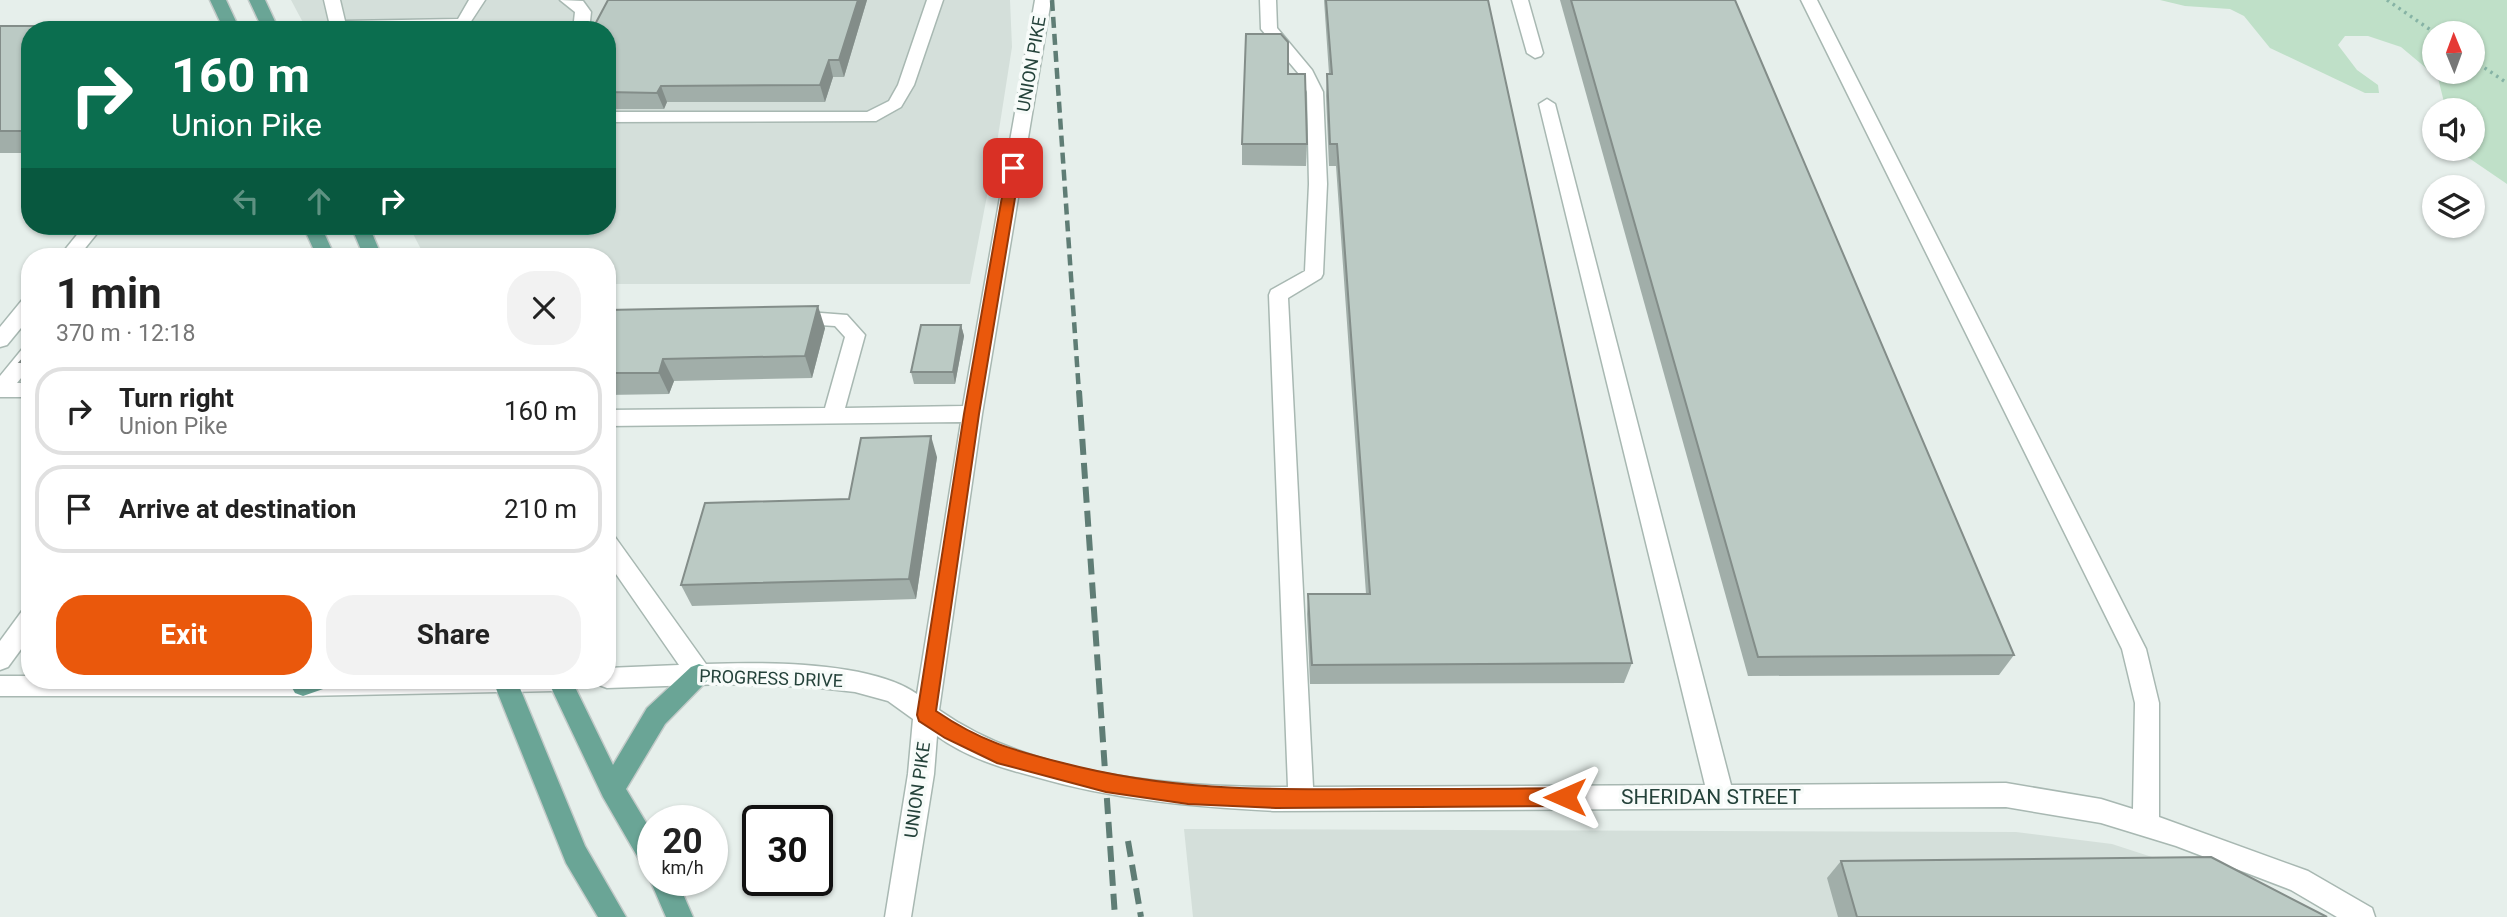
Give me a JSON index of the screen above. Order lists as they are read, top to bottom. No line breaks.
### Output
{"streets":{"street":["UNION PIKE","PROGRESS DRIVE","SHERIDAN STREET"]},"crossings":[["UNION PIKE","PROGRESS DRIVE"],["UNION PIKE","SHERIDAN STREET"],["PROGRESS DRIVE","SHERIDAN STREET"]],"north":"top","page":{"turn":["160 m","Union Pike"],"heading":["1 min","370 m · 12:18"],"list":[{"name":"Turn right","note":"Union Pike","value":"160 m"},{"name":"Arrive at destination","value":"210 m"}],"buttons":["Exit","Share"],"speed":"20 km/h","limit":"30"}}
